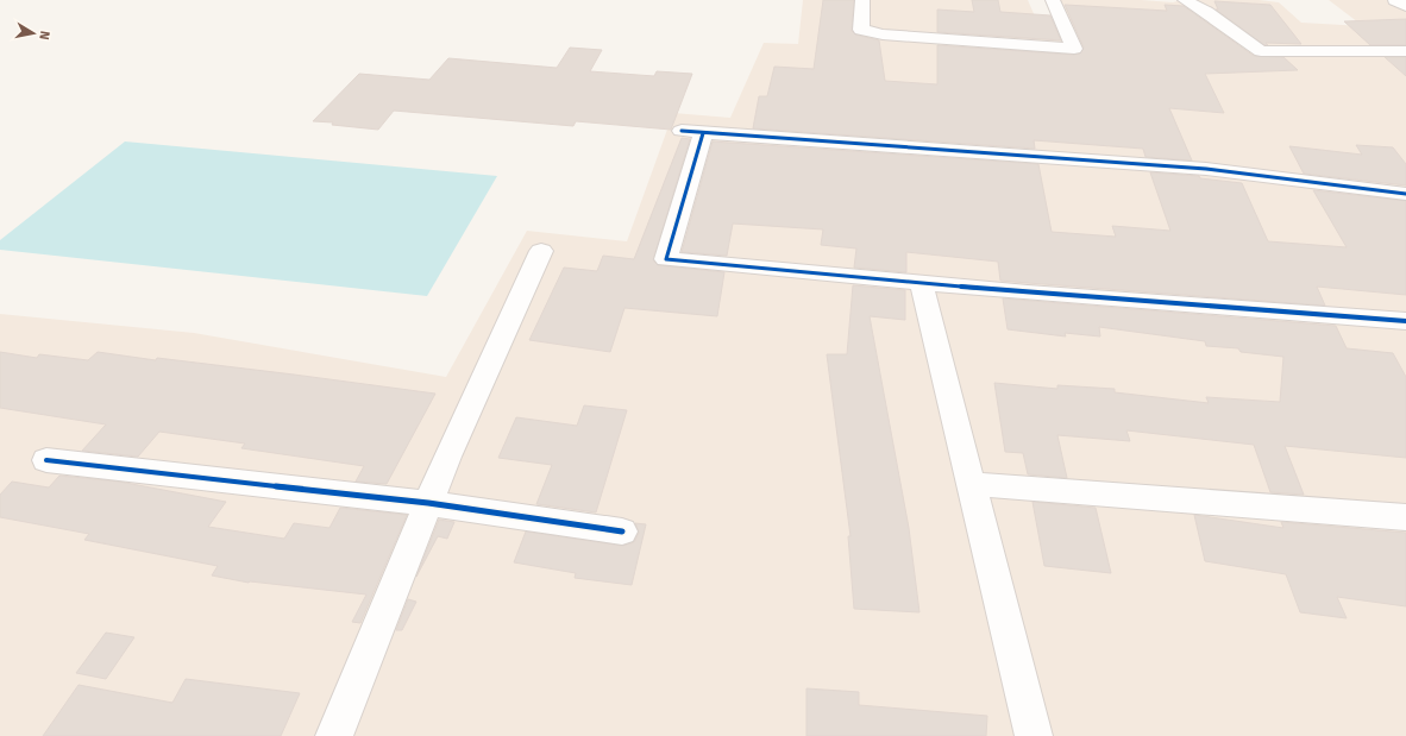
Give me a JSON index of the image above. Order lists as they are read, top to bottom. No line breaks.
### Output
{"north":"right"}
